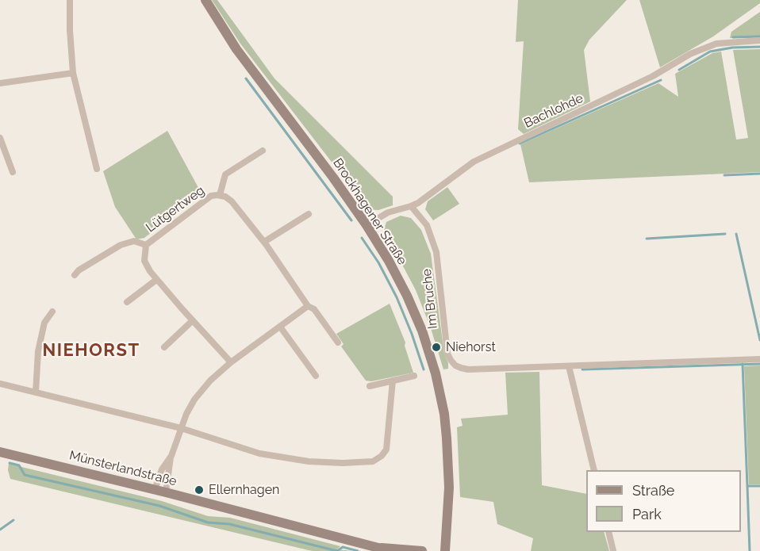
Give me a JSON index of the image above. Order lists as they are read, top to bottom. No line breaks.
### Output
{"streets":{"main road":["Brockhagener Straße","Münsterlandstraße"],"street":["Bachlohde","Lütgertweg","Im Bruche"]},"crossings":[["Bachlohde","Brockhagener Straße"],["Bachlohde","Im Bruche"]],"districts":["NIEHORST"],"places":["Niehorst","Ellernhagen"],"legend":["Straße","Park"]}
